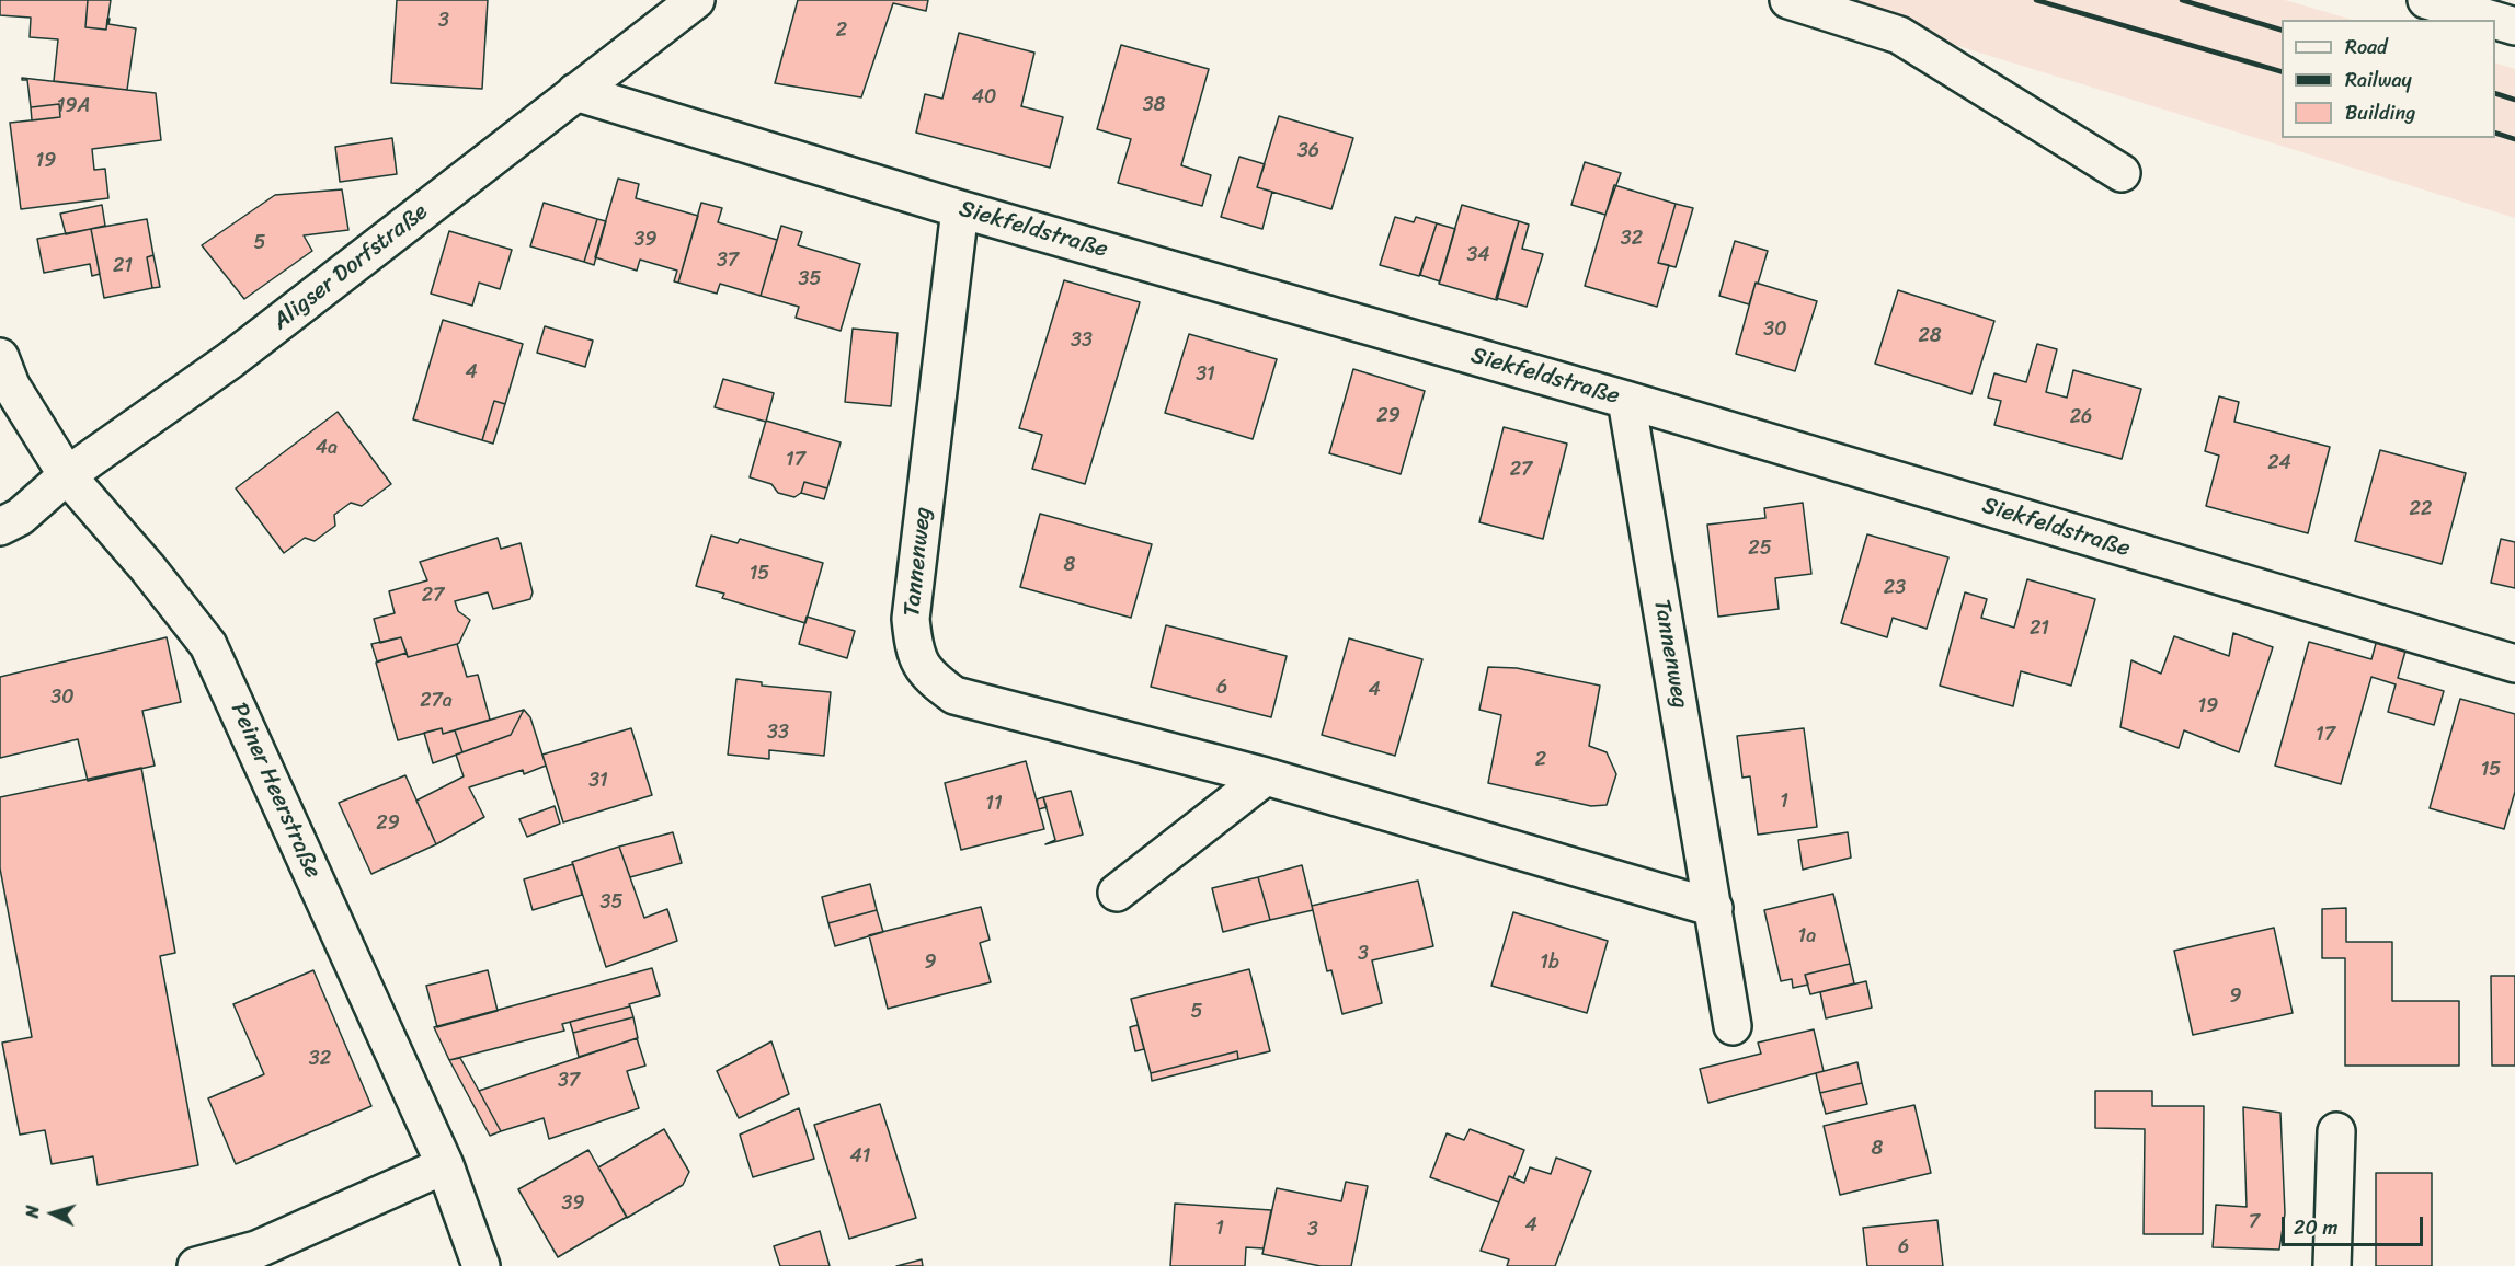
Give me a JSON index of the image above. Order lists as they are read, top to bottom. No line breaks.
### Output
{"streets":{"street":["Siekfeldstraße","Aligser Dorfstraße","Tannenweg","Peiner Heerstraße"]},"crossings":[["Siekfeldstraße","Aligser Dorfstraße"],["Siekfeldstraße","Tannenweg"],["Aligser Dorfstraße","Peiner Heerstraße"]],"house_numbers":["3","2","40","38","19A","36","19","32","39","5","34","37","21","35","30","28","33","4","31","29","26","4a","17","24","27","22","25","8","15","23","27","21","6","4","30","27a","19","33","17","2","15","31","1","11","29","35","1a","3","9","1b","9","5","32","37","8","41","39","7","4","1","3","6"],"legend":["Road","Railway","Building"],"scale_bar":"20 m","north":"left"}
